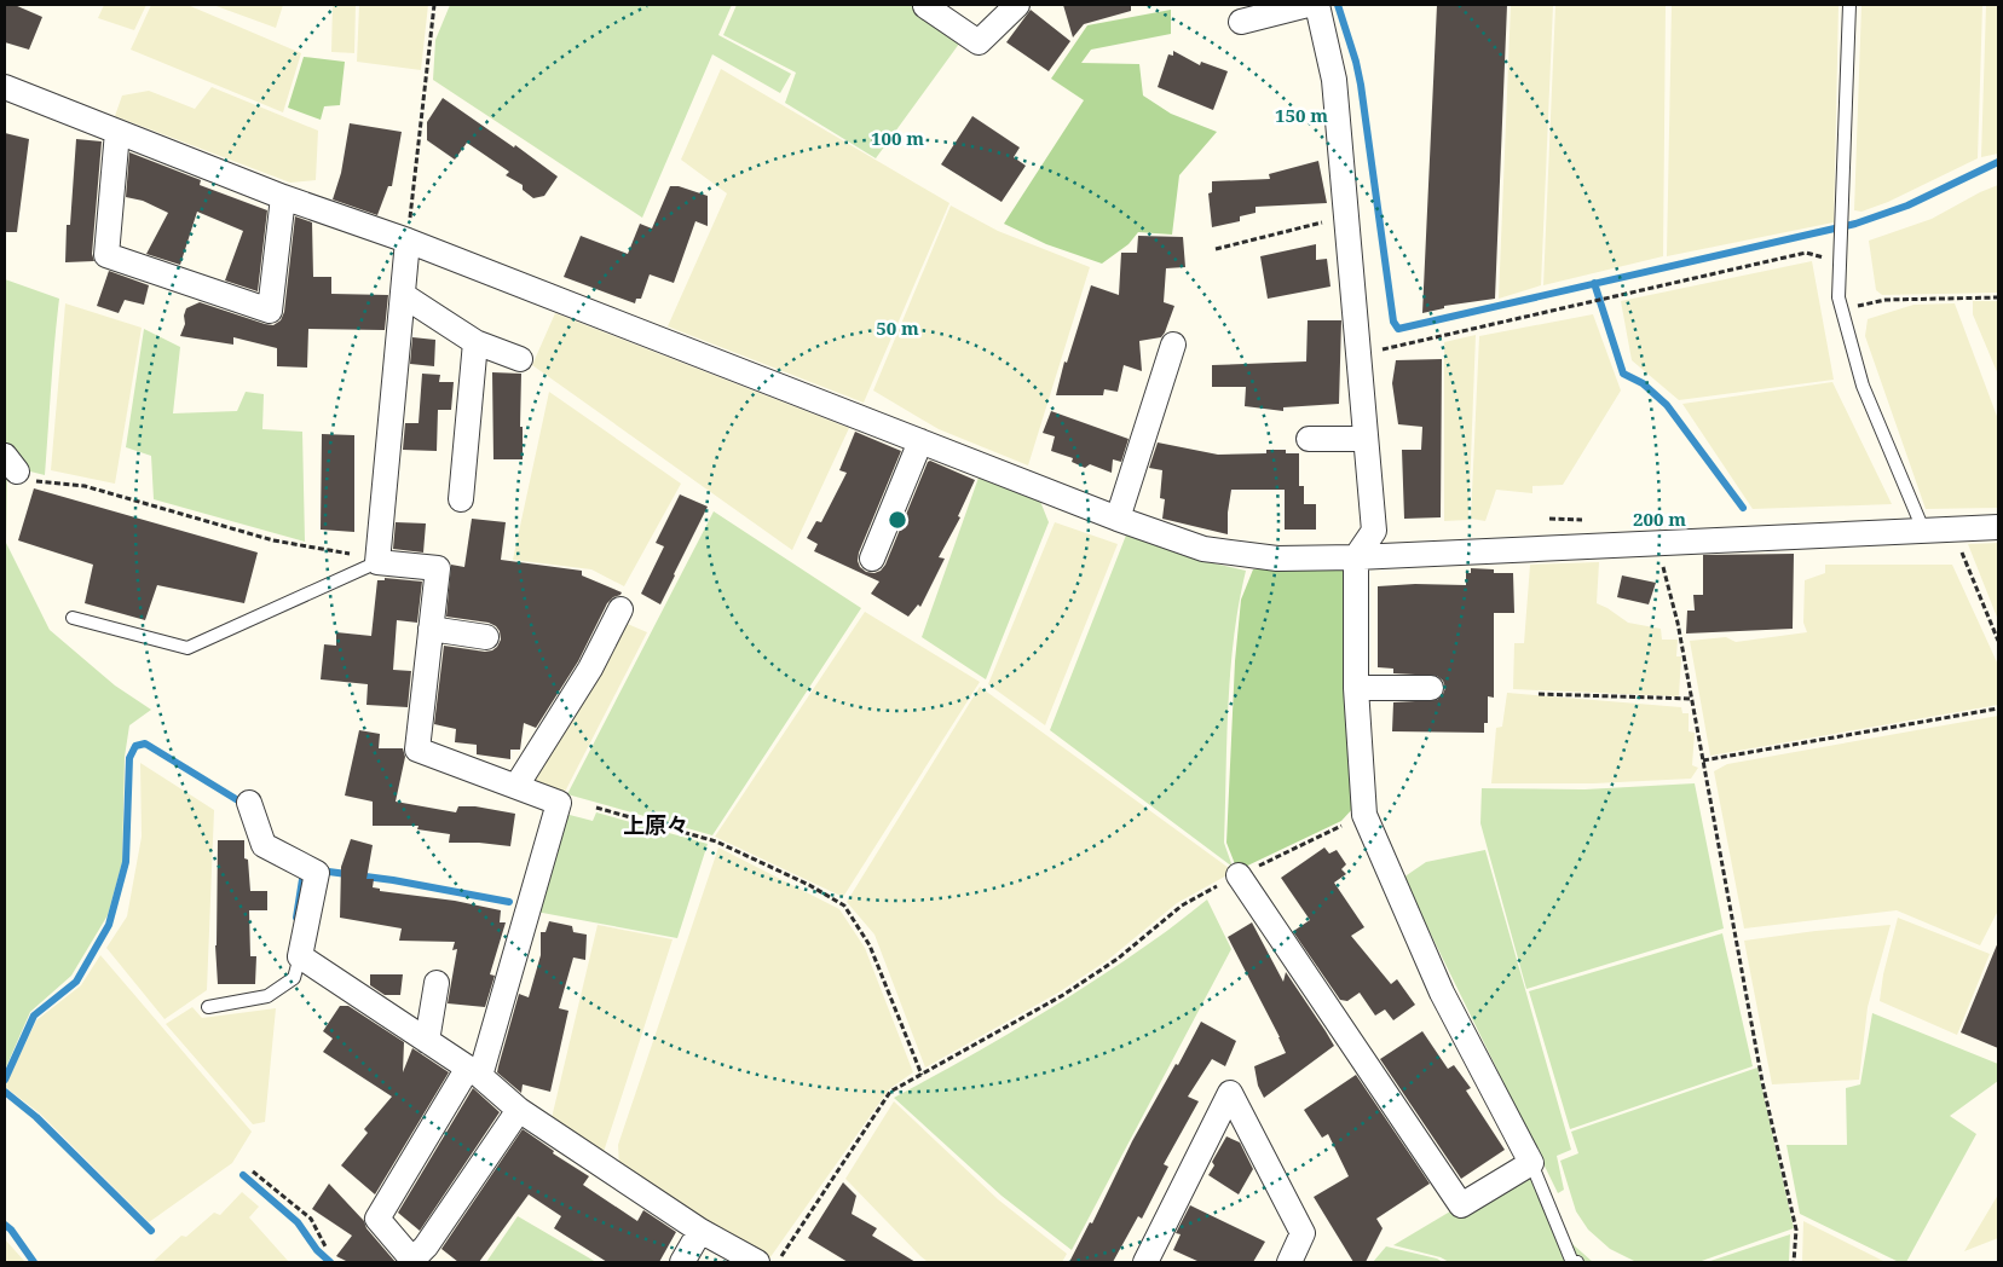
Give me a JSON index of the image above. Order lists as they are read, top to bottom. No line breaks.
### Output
{"districts":["上原々"],"rings":["150 m","100 m","50 m","200 m"]}
